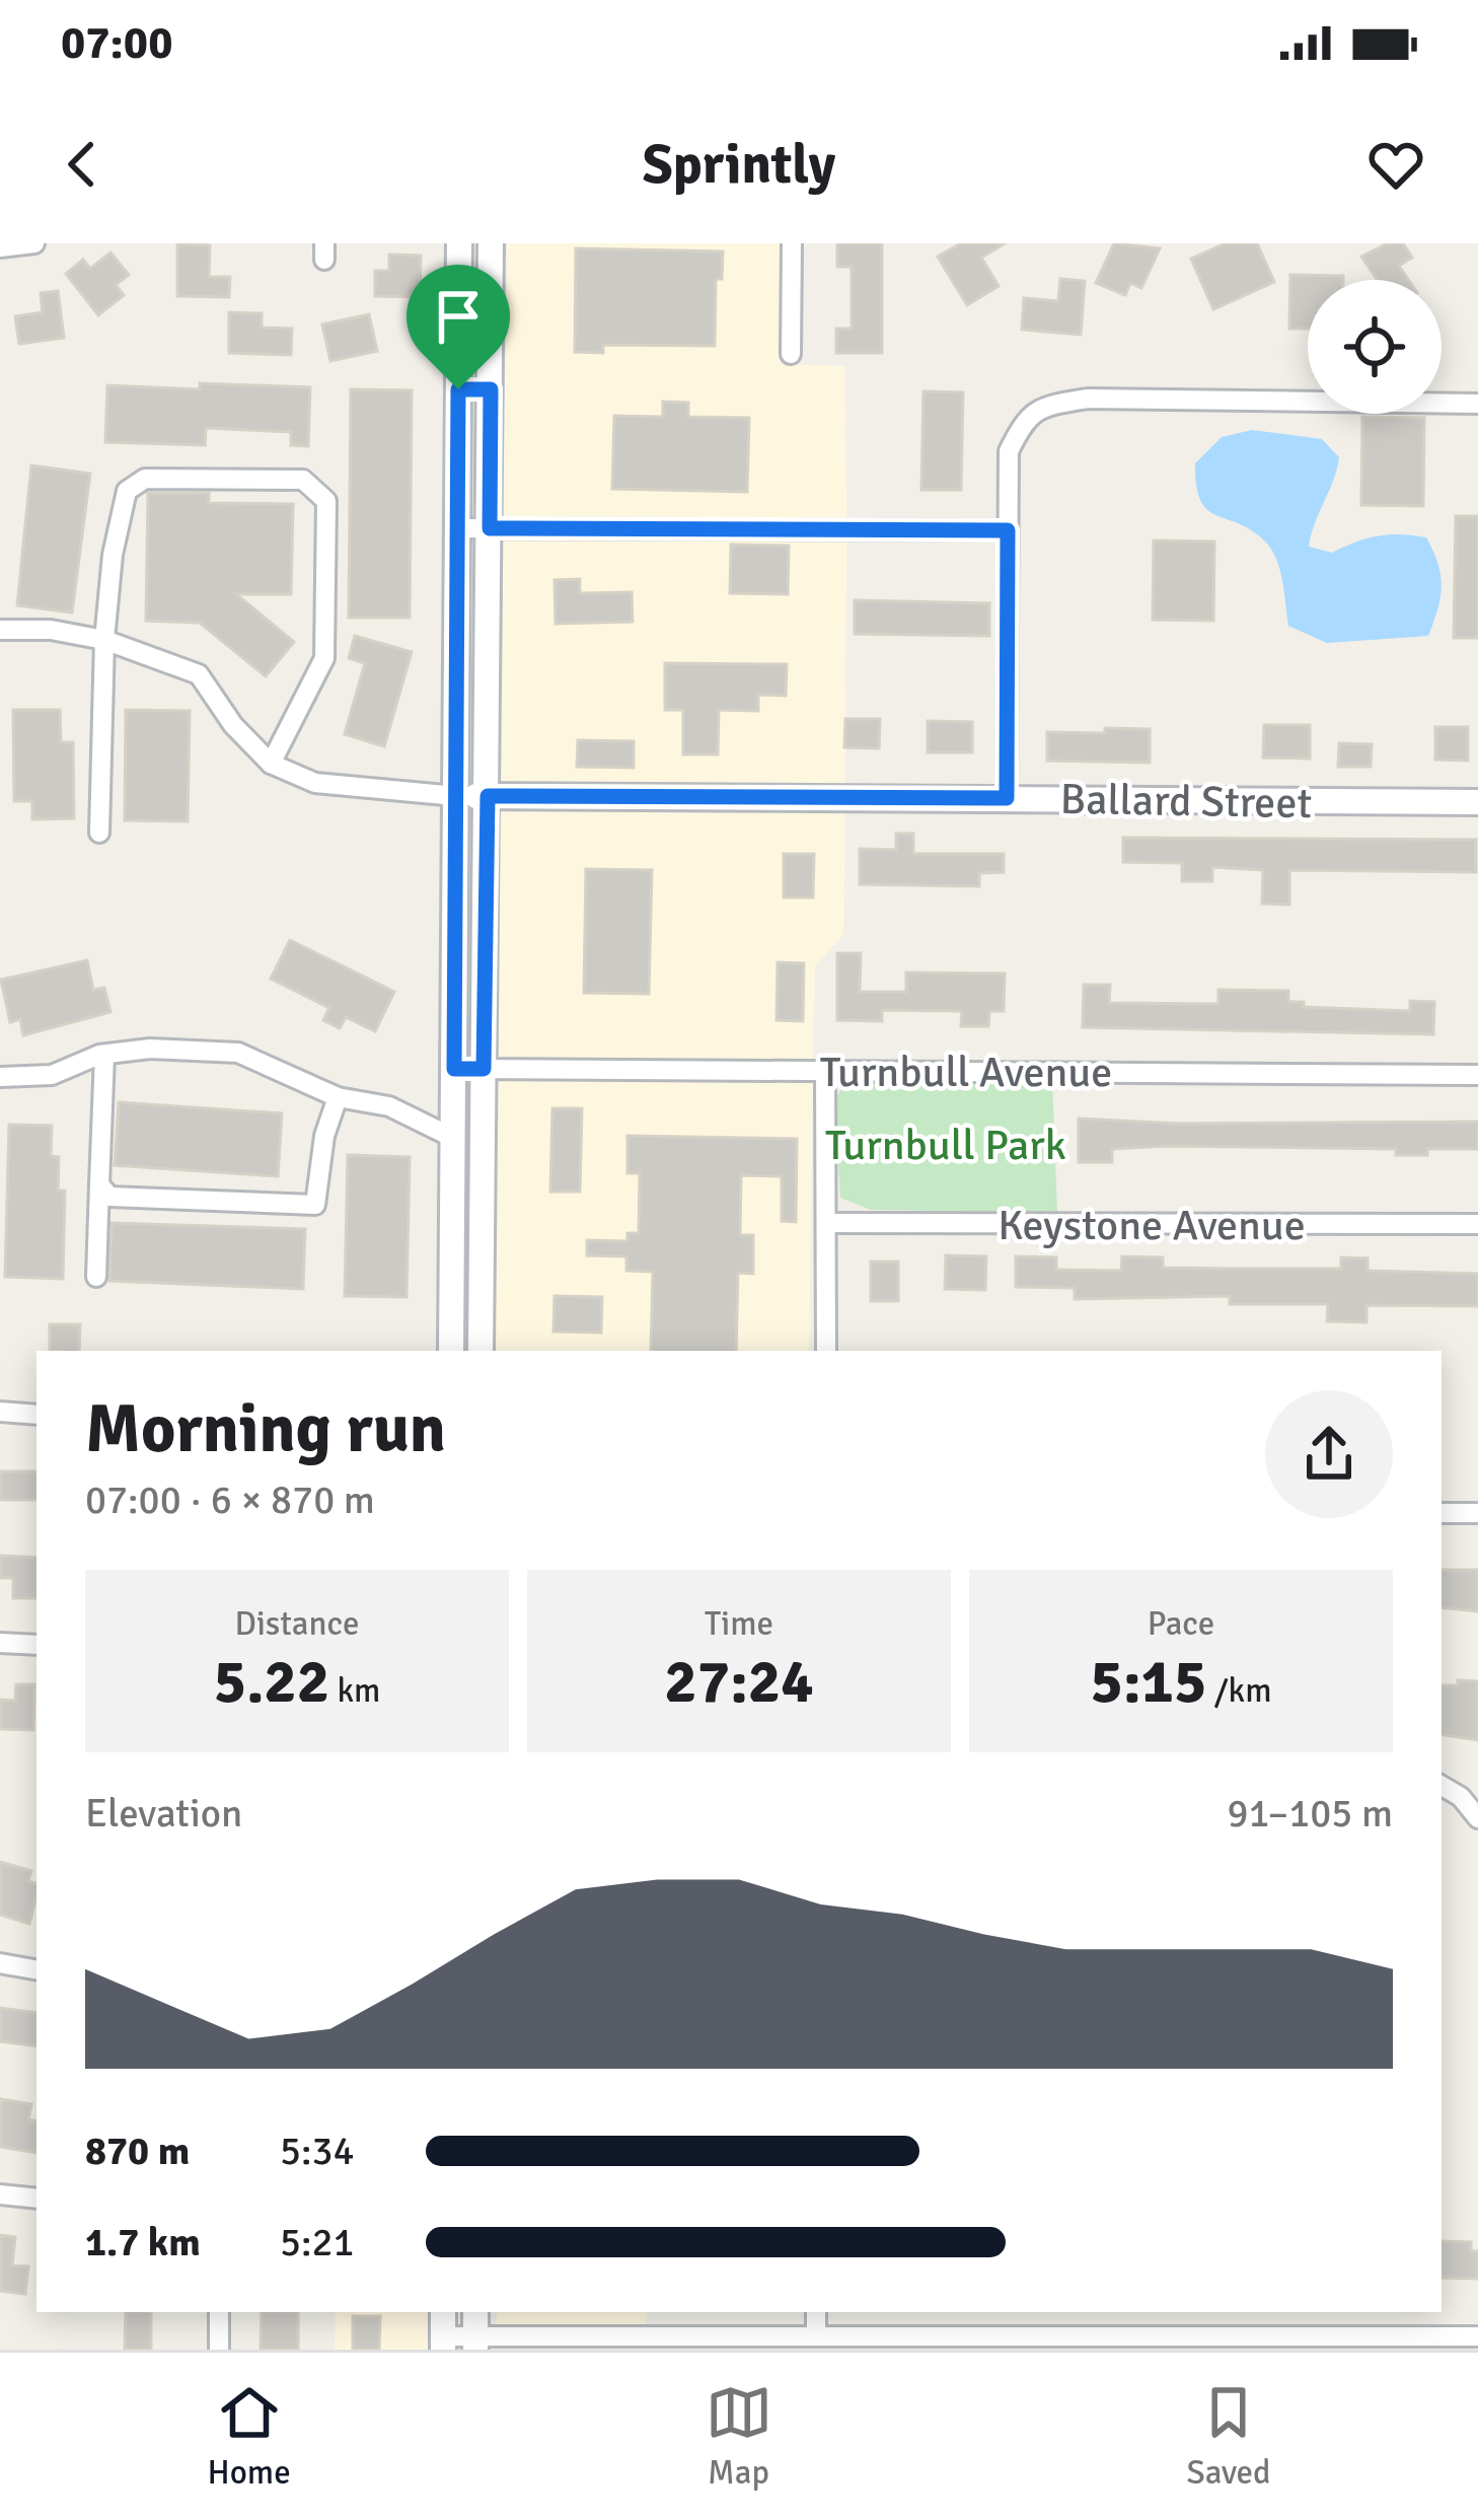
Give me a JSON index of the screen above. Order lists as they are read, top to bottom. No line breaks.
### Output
{"streets":{"main road":["Ballard Street"],"street":["Turnbull Avenue","Keystone Avenue"]},"parks":["Turnbull Park"],"page":{"status":"07:00","header":"Sprintly","heading":["Morning run","07:00 · 6 × 870 m"],"stats":[["Distance","5.22 km"],["Time","27:24"],["Pace","5:15 /km"]],"chart":["Elevation","91–105 m"],"list":[{"name":"870 m","note":"5:34"},{"name":"1.7 km","note":"5:21"}],"tabs":["Home","Map","Saved"]}}
